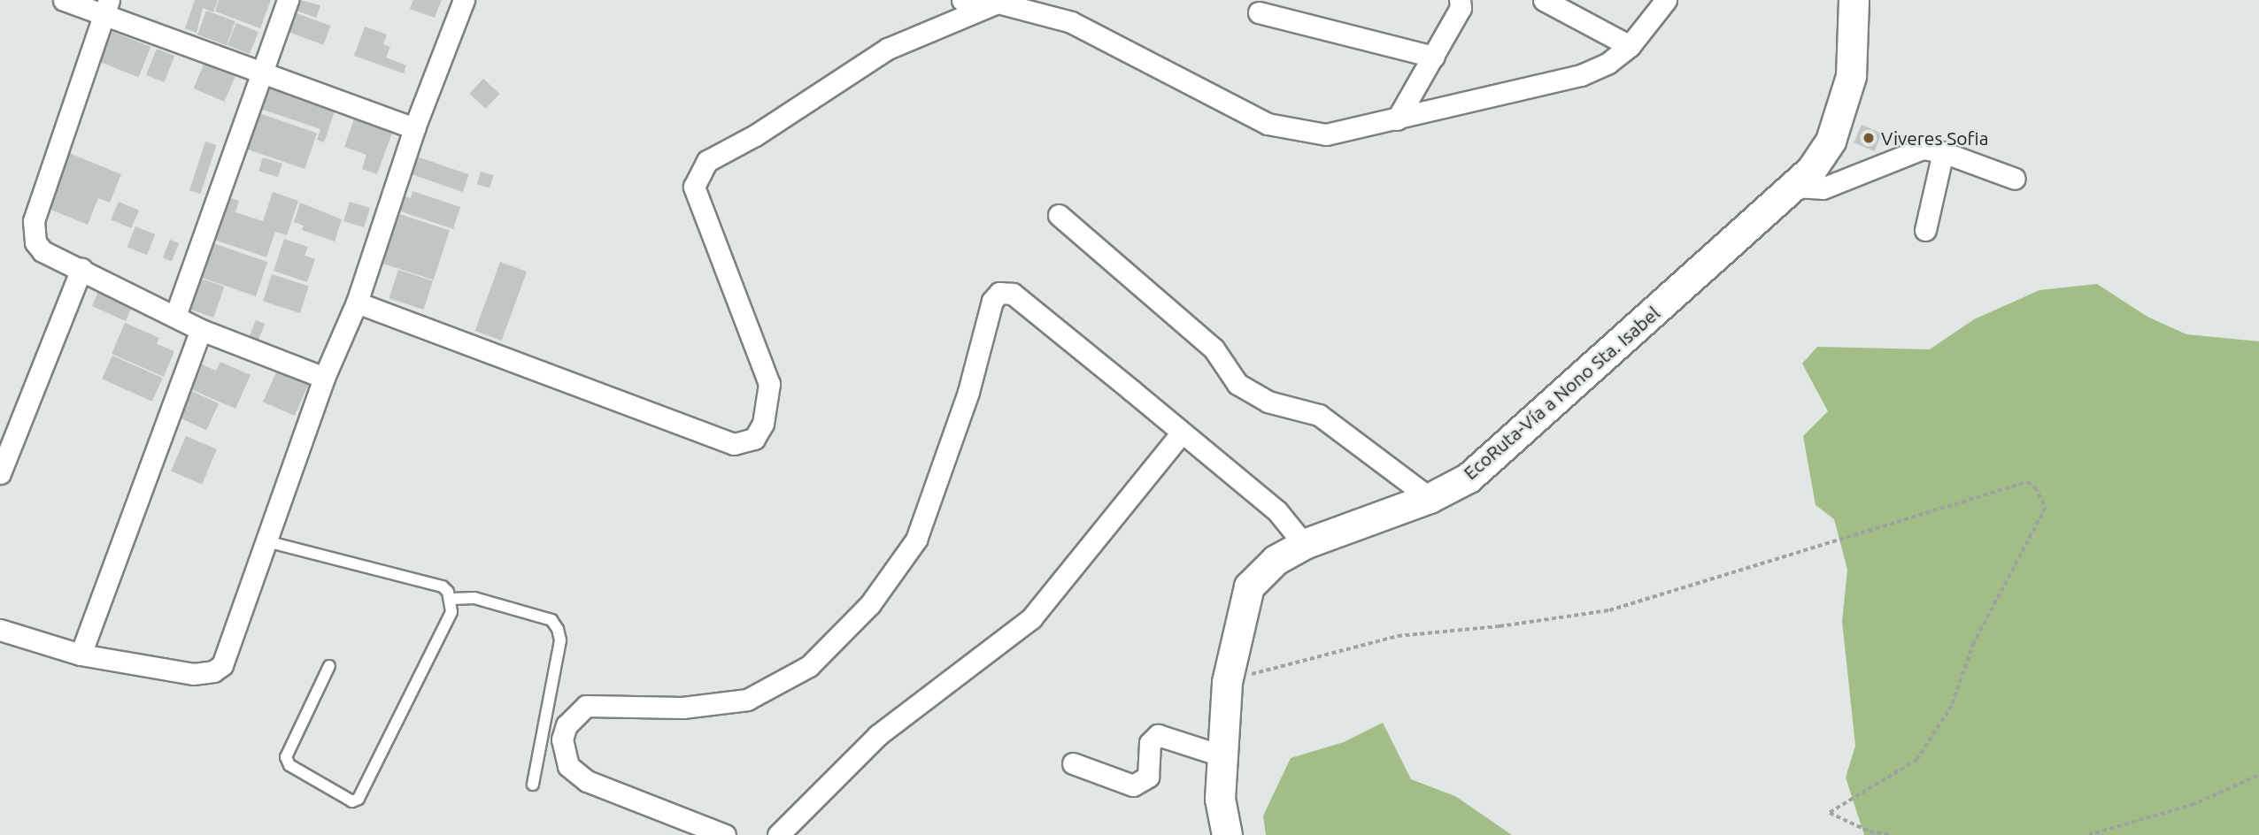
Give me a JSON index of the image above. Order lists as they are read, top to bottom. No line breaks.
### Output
{"streets":{"main road":["EcoRuta-Vía a Nono Sta. Isabel"]},"places":["Viveres Sofia"]}
